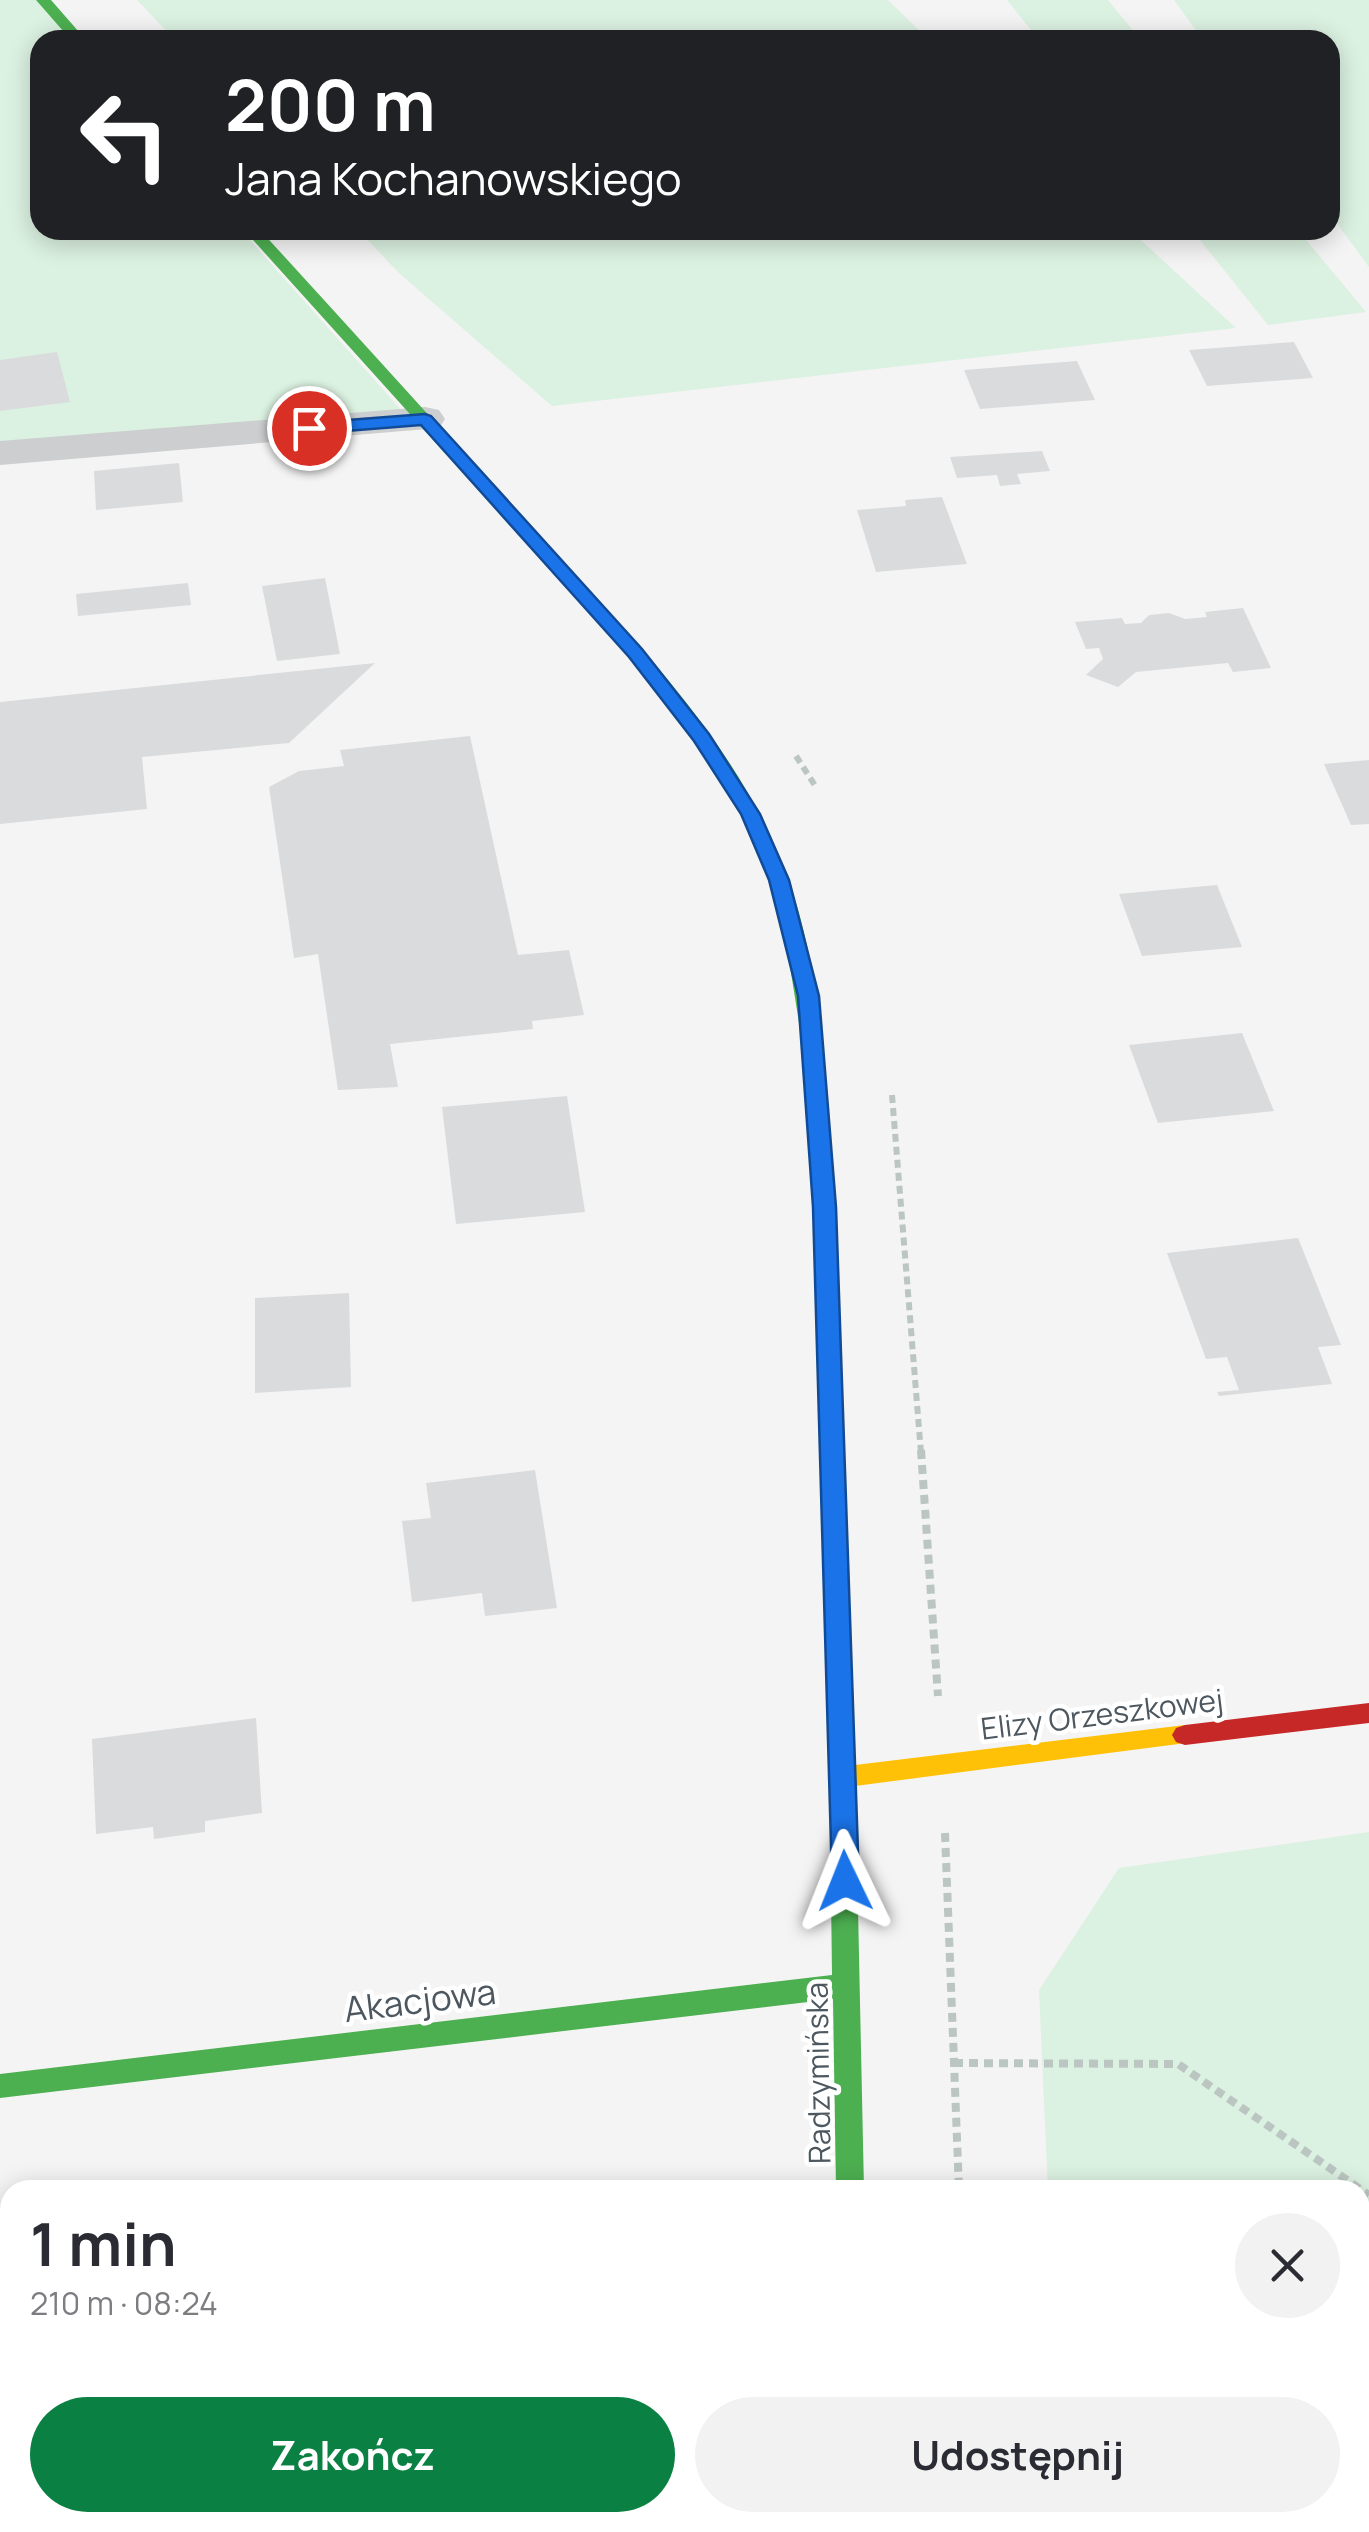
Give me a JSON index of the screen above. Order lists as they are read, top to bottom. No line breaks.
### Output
{"streets":{"street":["Elizy Orzeszkowej","Akacjowa","Radzymińska"]},"crossings":[["Elizy Orzeszkowej","Radzymińska"],["Akacjowa","Radzymińska"]],"page":{"turn":["200 m","Jana Kochanowskiego"],"heading":["1 min","210 m · 08:24"],"buttons":["Zakończ","Udostępnij"]}}
